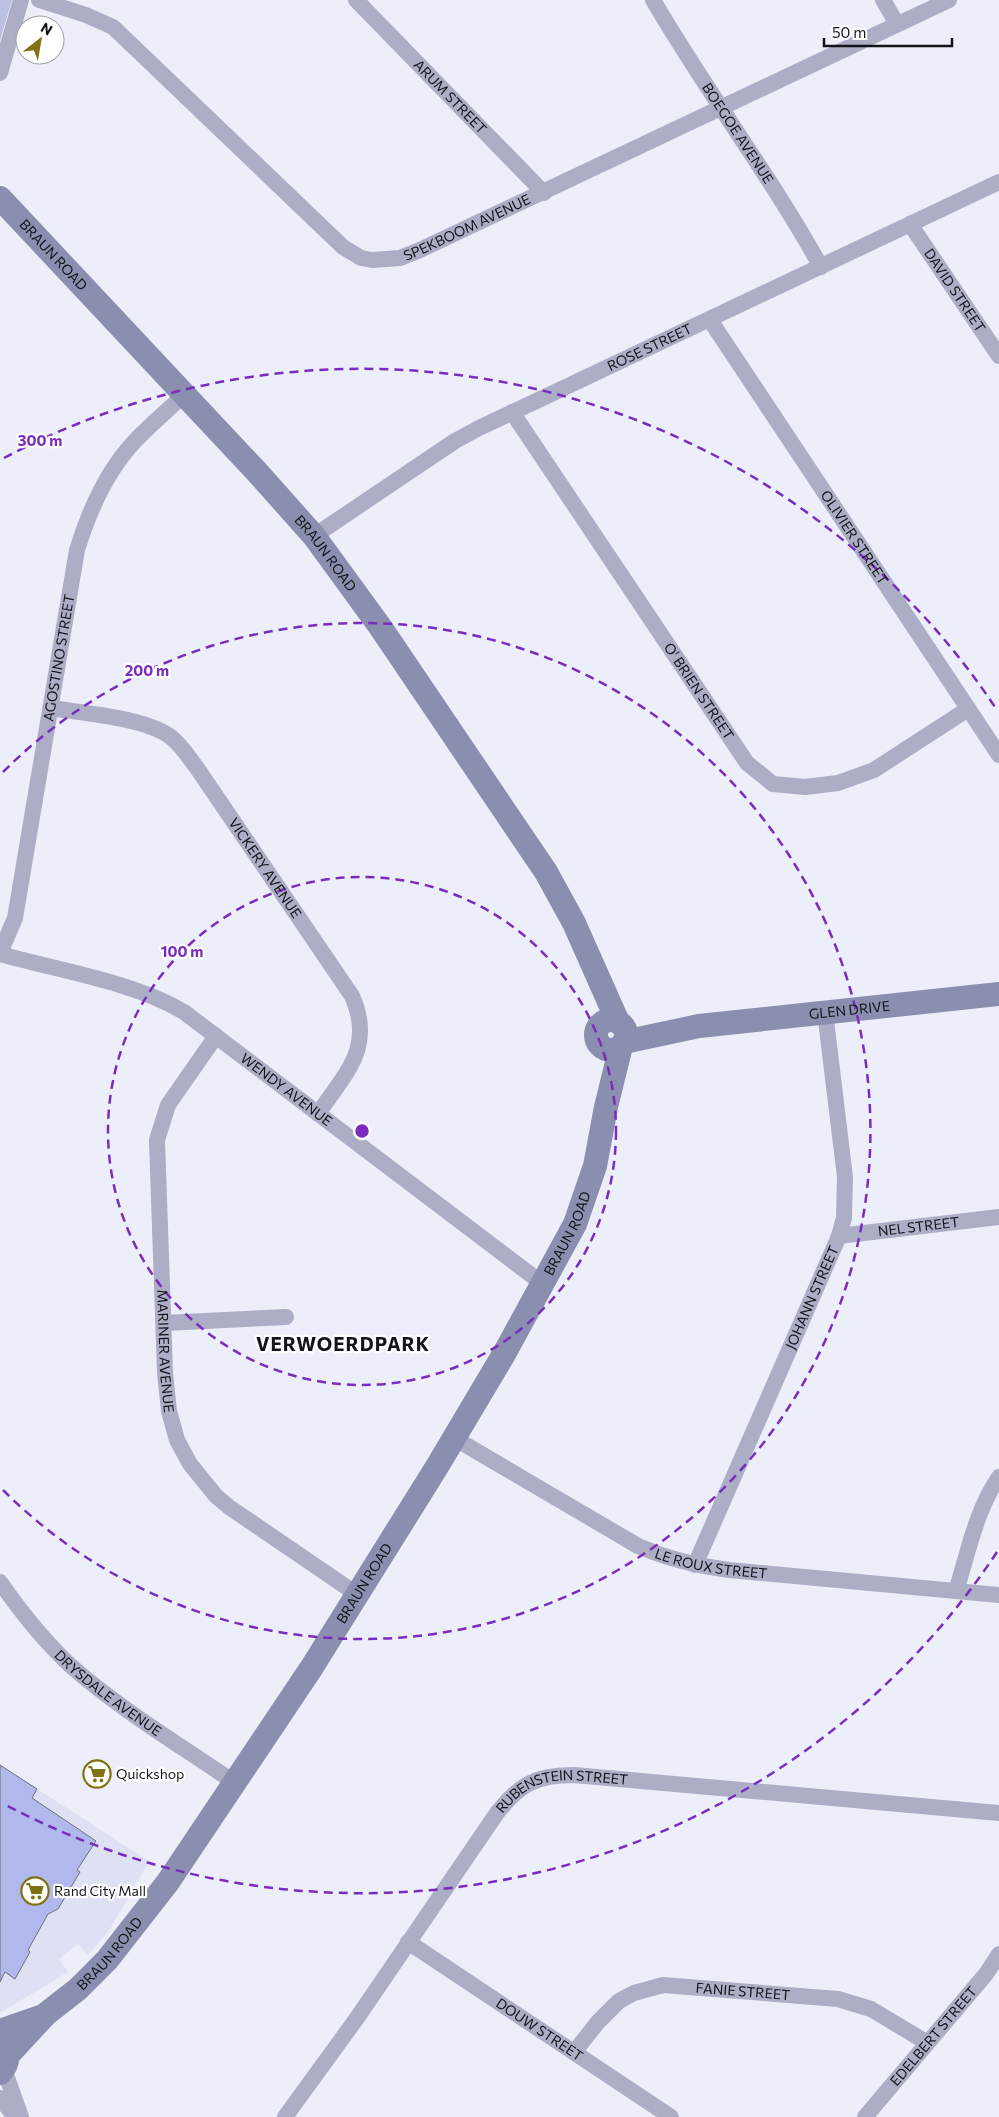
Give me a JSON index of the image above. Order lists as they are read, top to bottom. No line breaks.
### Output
{"streets":{"street":["ARUM STREET","BOEGOE AVENUE","SPEKBOOM AVENUE","BRAUN ROAD","DAVID STREET","ROSE STREET","OLIVIER STREET","AGOSTINO STREET","O' BRIEN STREET","VICKERY AVENUE","GLEN DRIVE","WENDY AVENUE","NEL STREET","JOHANN STREET","MARINER AVENUE","LE ROUX STREET","DRYSDALE AVENUE","RUBENSTEIN STREET","FANIE STREET","DOUW STREET","EDELBERT STREET"]},"crossings":[["ARUM STREET","SPEKBOOM AVENUE"],["BOEGOE AVENUE","SPEKBOOM AVENUE"],["BOEGOE AVENUE","ROSE STREET"],["BRAUN ROAD","ROSE STREET"],["BRAUN ROAD","AGOSTINO STREET"],["BRAUN ROAD","GLEN DRIVE"],["BRAUN ROAD","WENDY AVENUE"],["BRAUN ROAD","MARINER AVENUE"],["BRAUN ROAD","LE ROUX STREET"],["BRAUN ROAD","DRYSDALE AVENUE"],["DAVID STREET","ROSE STREET"],["ROSE STREET","OLIVIER STREET"],["ROSE STREET","O' BRIEN STREET"],["OLIVIER STREET","O' BRIEN STREET"],["AGOSTINO STREET","VICKERY AVENUE"],["AGOSTINO STREET","WENDY AVENUE"],["VICKERY AVENUE","WENDY AVENUE"],["GLEN DRIVE","JOHANN STREET"],["WENDY AVENUE","MARINER AVENUE"],["NEL STREET","JOHANN STREET"],["JOHANN STREET","LE ROUX STREET"],["RUBENSTEIN STREET","DOUW STREET"],["FANIE STREET","DOUW STREET"],["FANIE STREET","EDELBERT STREET"]],"districts":["VERWOERDPARK"],"places":{"supermarket":["Quickshop","Rand City Mall"]},"scale_bar":"50 m","north":"top right","rings":["300 m","200 m","100 m"]}
